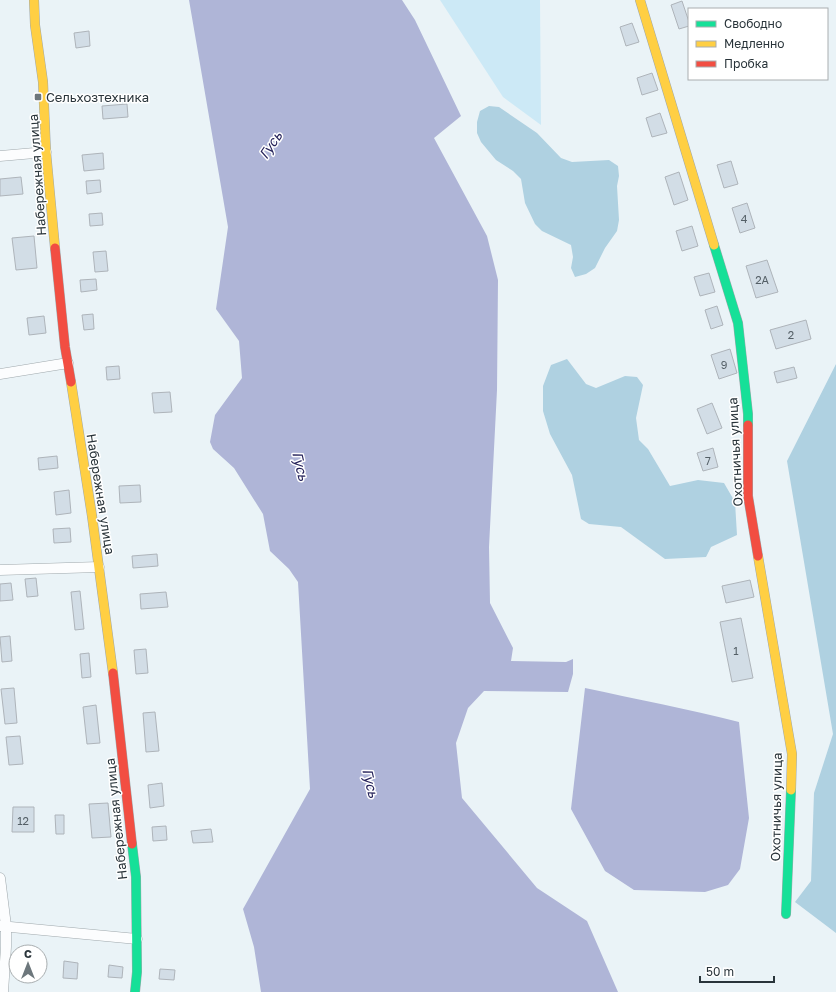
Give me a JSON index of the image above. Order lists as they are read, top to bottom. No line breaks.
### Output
{"streets":{"street":["Набережная улица","Охотничья улица"]},"water":["Гусь"],"places":{"transit":["Сельхозтехника"]},"house_numbers":["4","2А","2","9","7","1","12"],"legend":["Свободно","Медленно","Пробка"],"scale_bar":"50 m","north":"top"}
